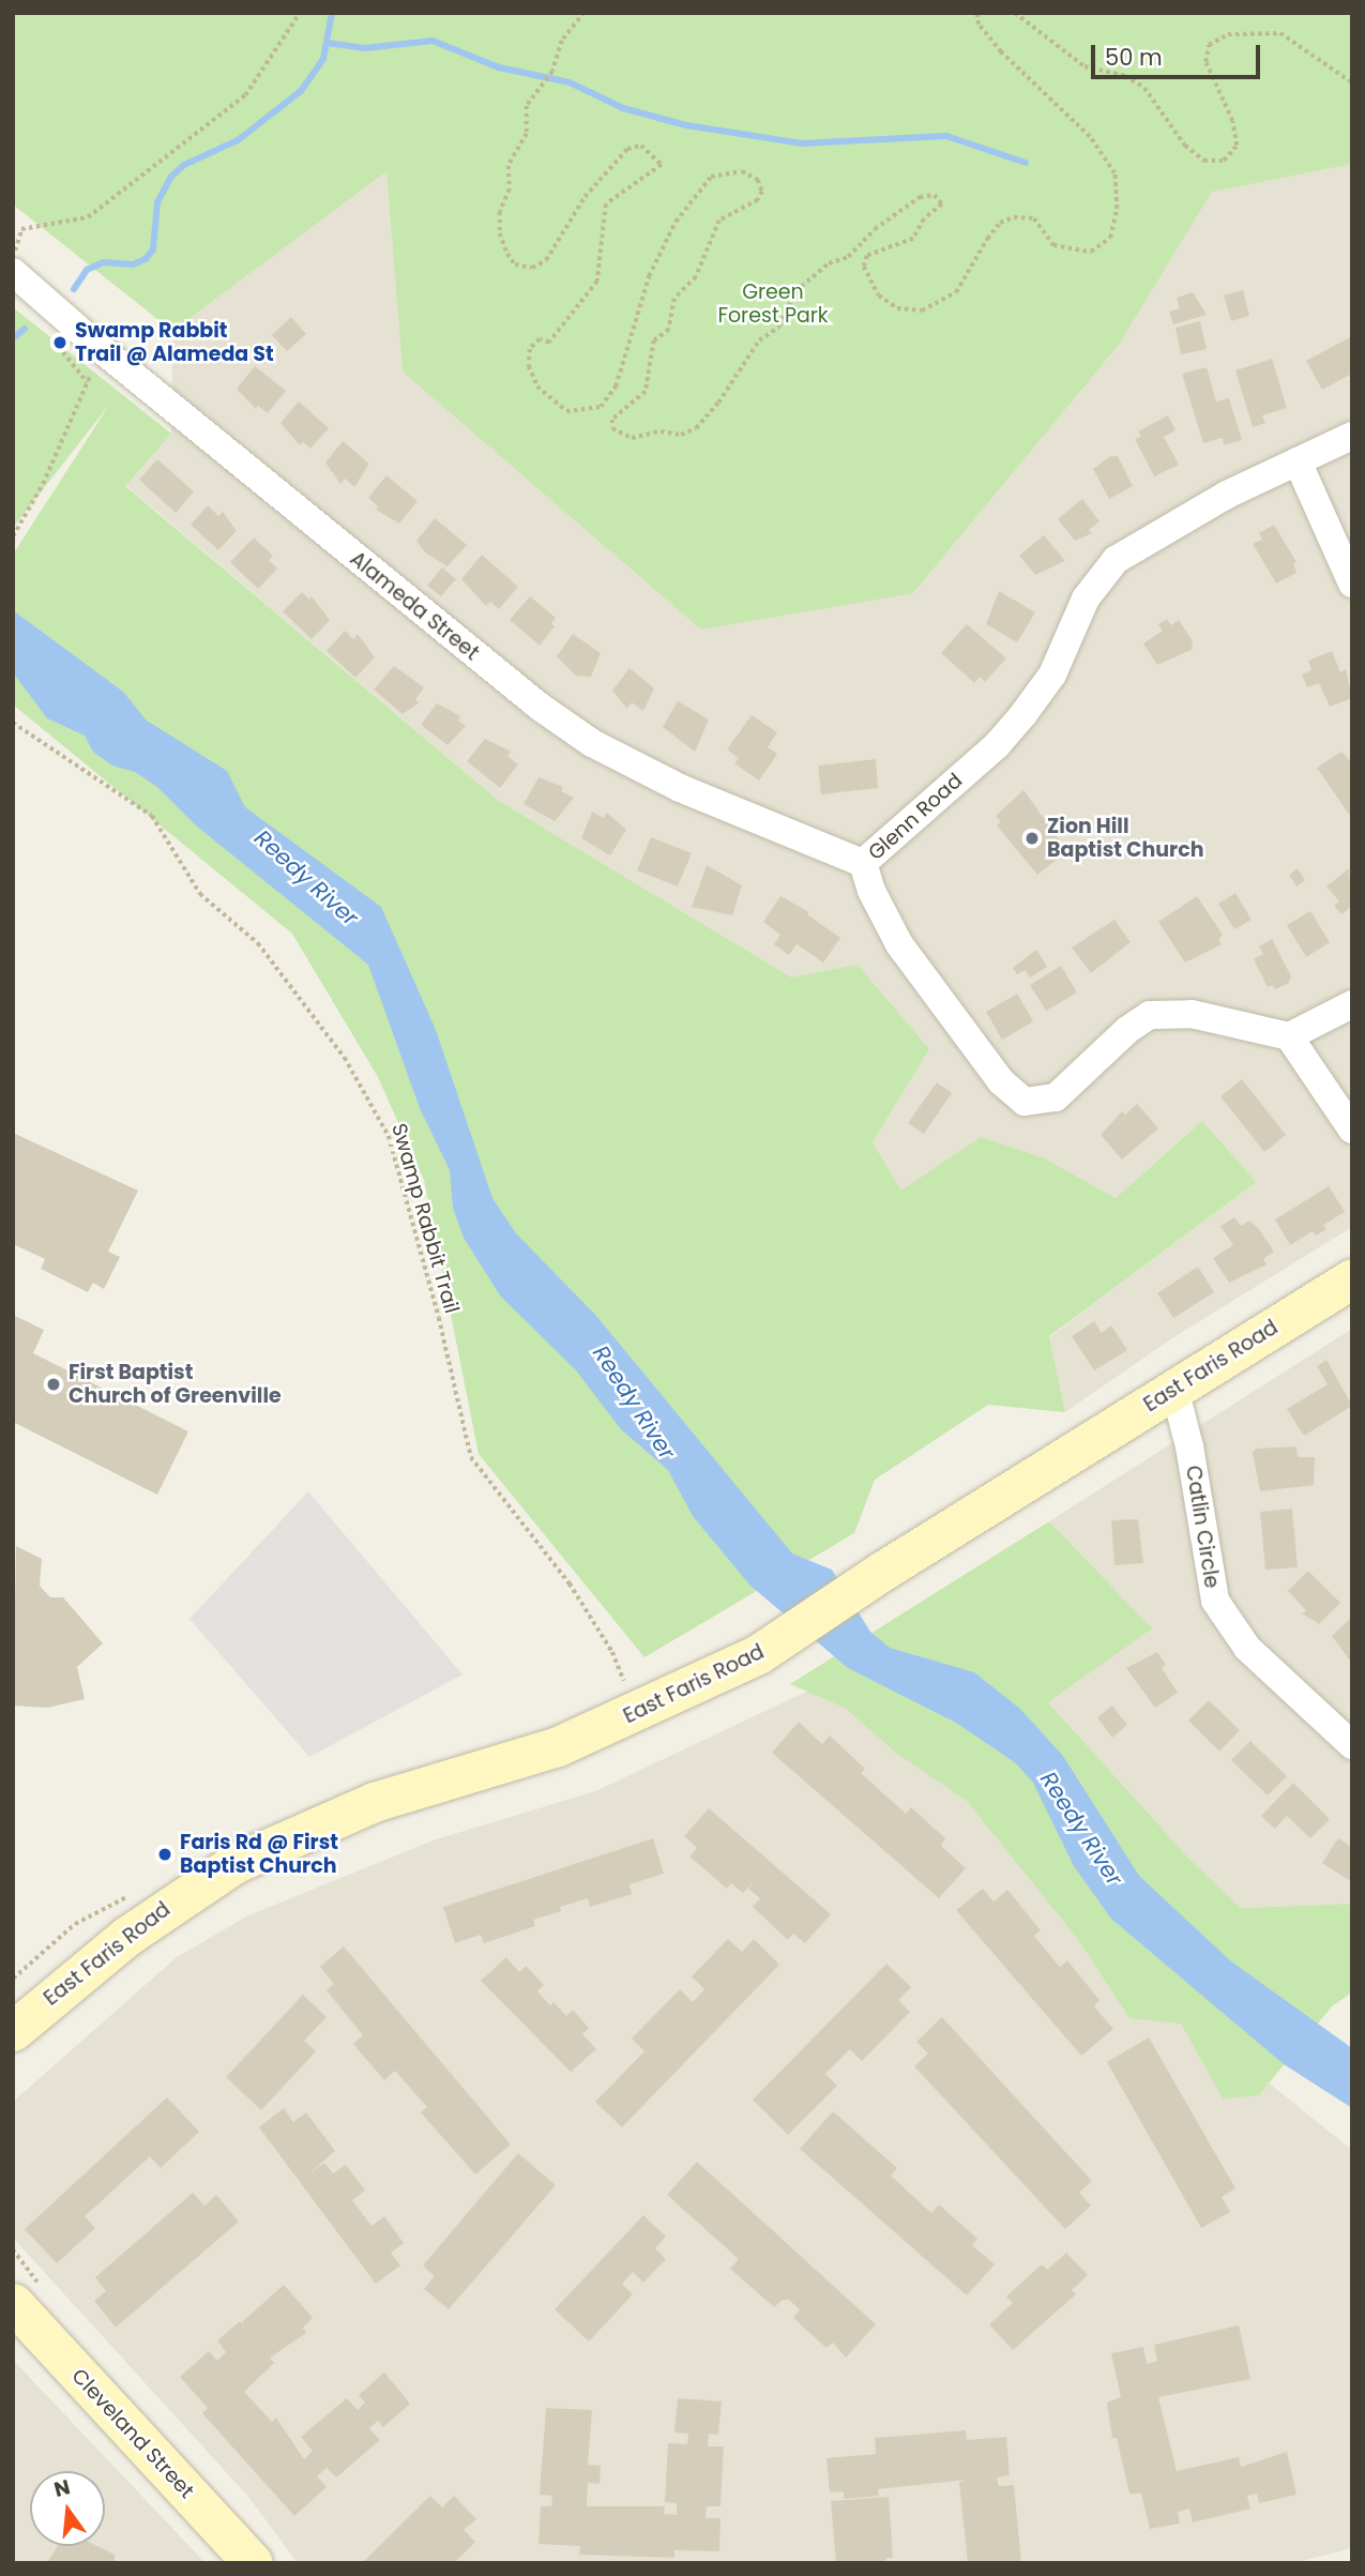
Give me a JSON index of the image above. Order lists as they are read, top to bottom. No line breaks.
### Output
{"streets":{"main road":["East Faris Road","Cleveland Street"],"street":["Alameda Street","Glenn Road","Catlin Circle"],"path":["Swamp Rabbit Trail"]},"crossings":[["Alameda Street","Glenn Road"],["East Faris Road","Catlin Circle"]],"water":["Reedy River"],"parks":["Green Forest Park"],"places":["Swamp Rabbit Trail @ Alameda St","Zion Hill Baptist Church","First Baptist Church of Greenville","Faris Rd @ First Baptist Church"],"scale_bar":"50 m","north":"top"}
